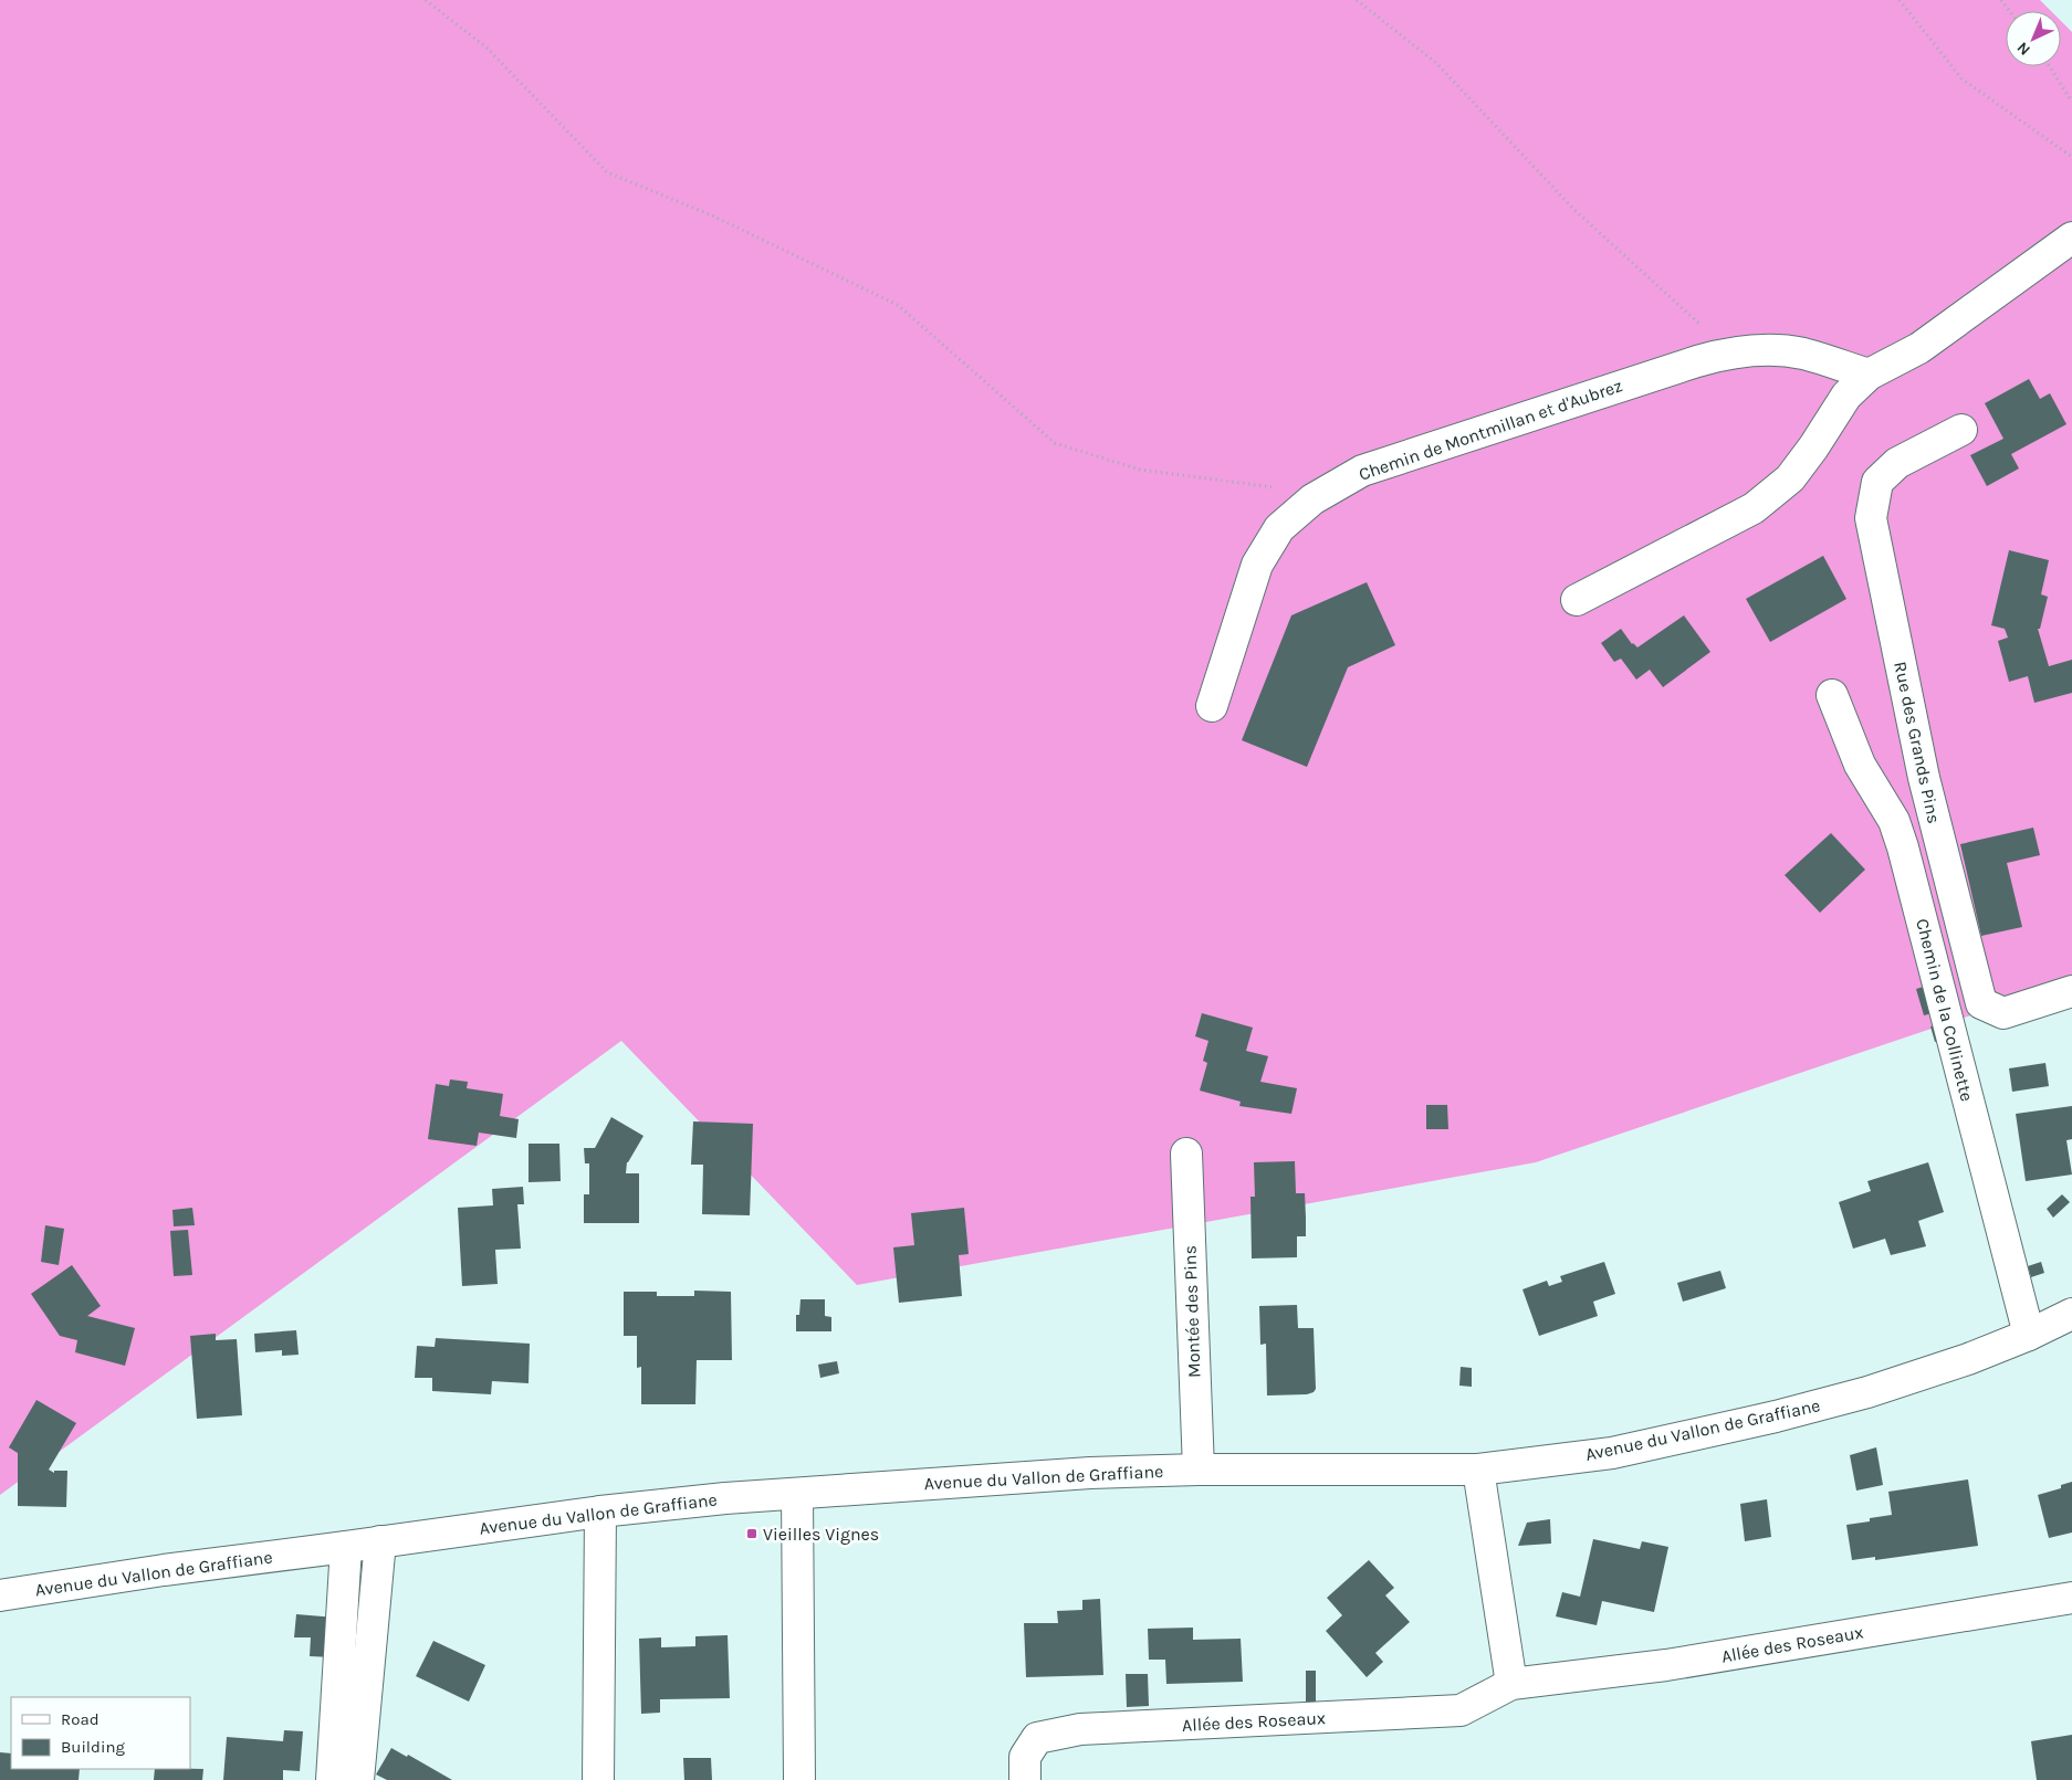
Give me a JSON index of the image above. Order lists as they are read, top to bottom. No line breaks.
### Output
{"streets":{"street":["Chemin de Montmillan et d'Aubrez","Rue des Grands Pins","Chemin de la Collinette","Montée des Pins","Avenue du Vallon de Graffiane","Allée des Roseaux"]},"crossings":[["Chemin de la Collinette","Avenue du Vallon de Graffiane"],["Montée des Pins","Avenue du Vallon de Graffiane"]],"places":{"transit":["Vieilles Vignes"]},"legend":["Road","Building"],"north":"bottom left"}
